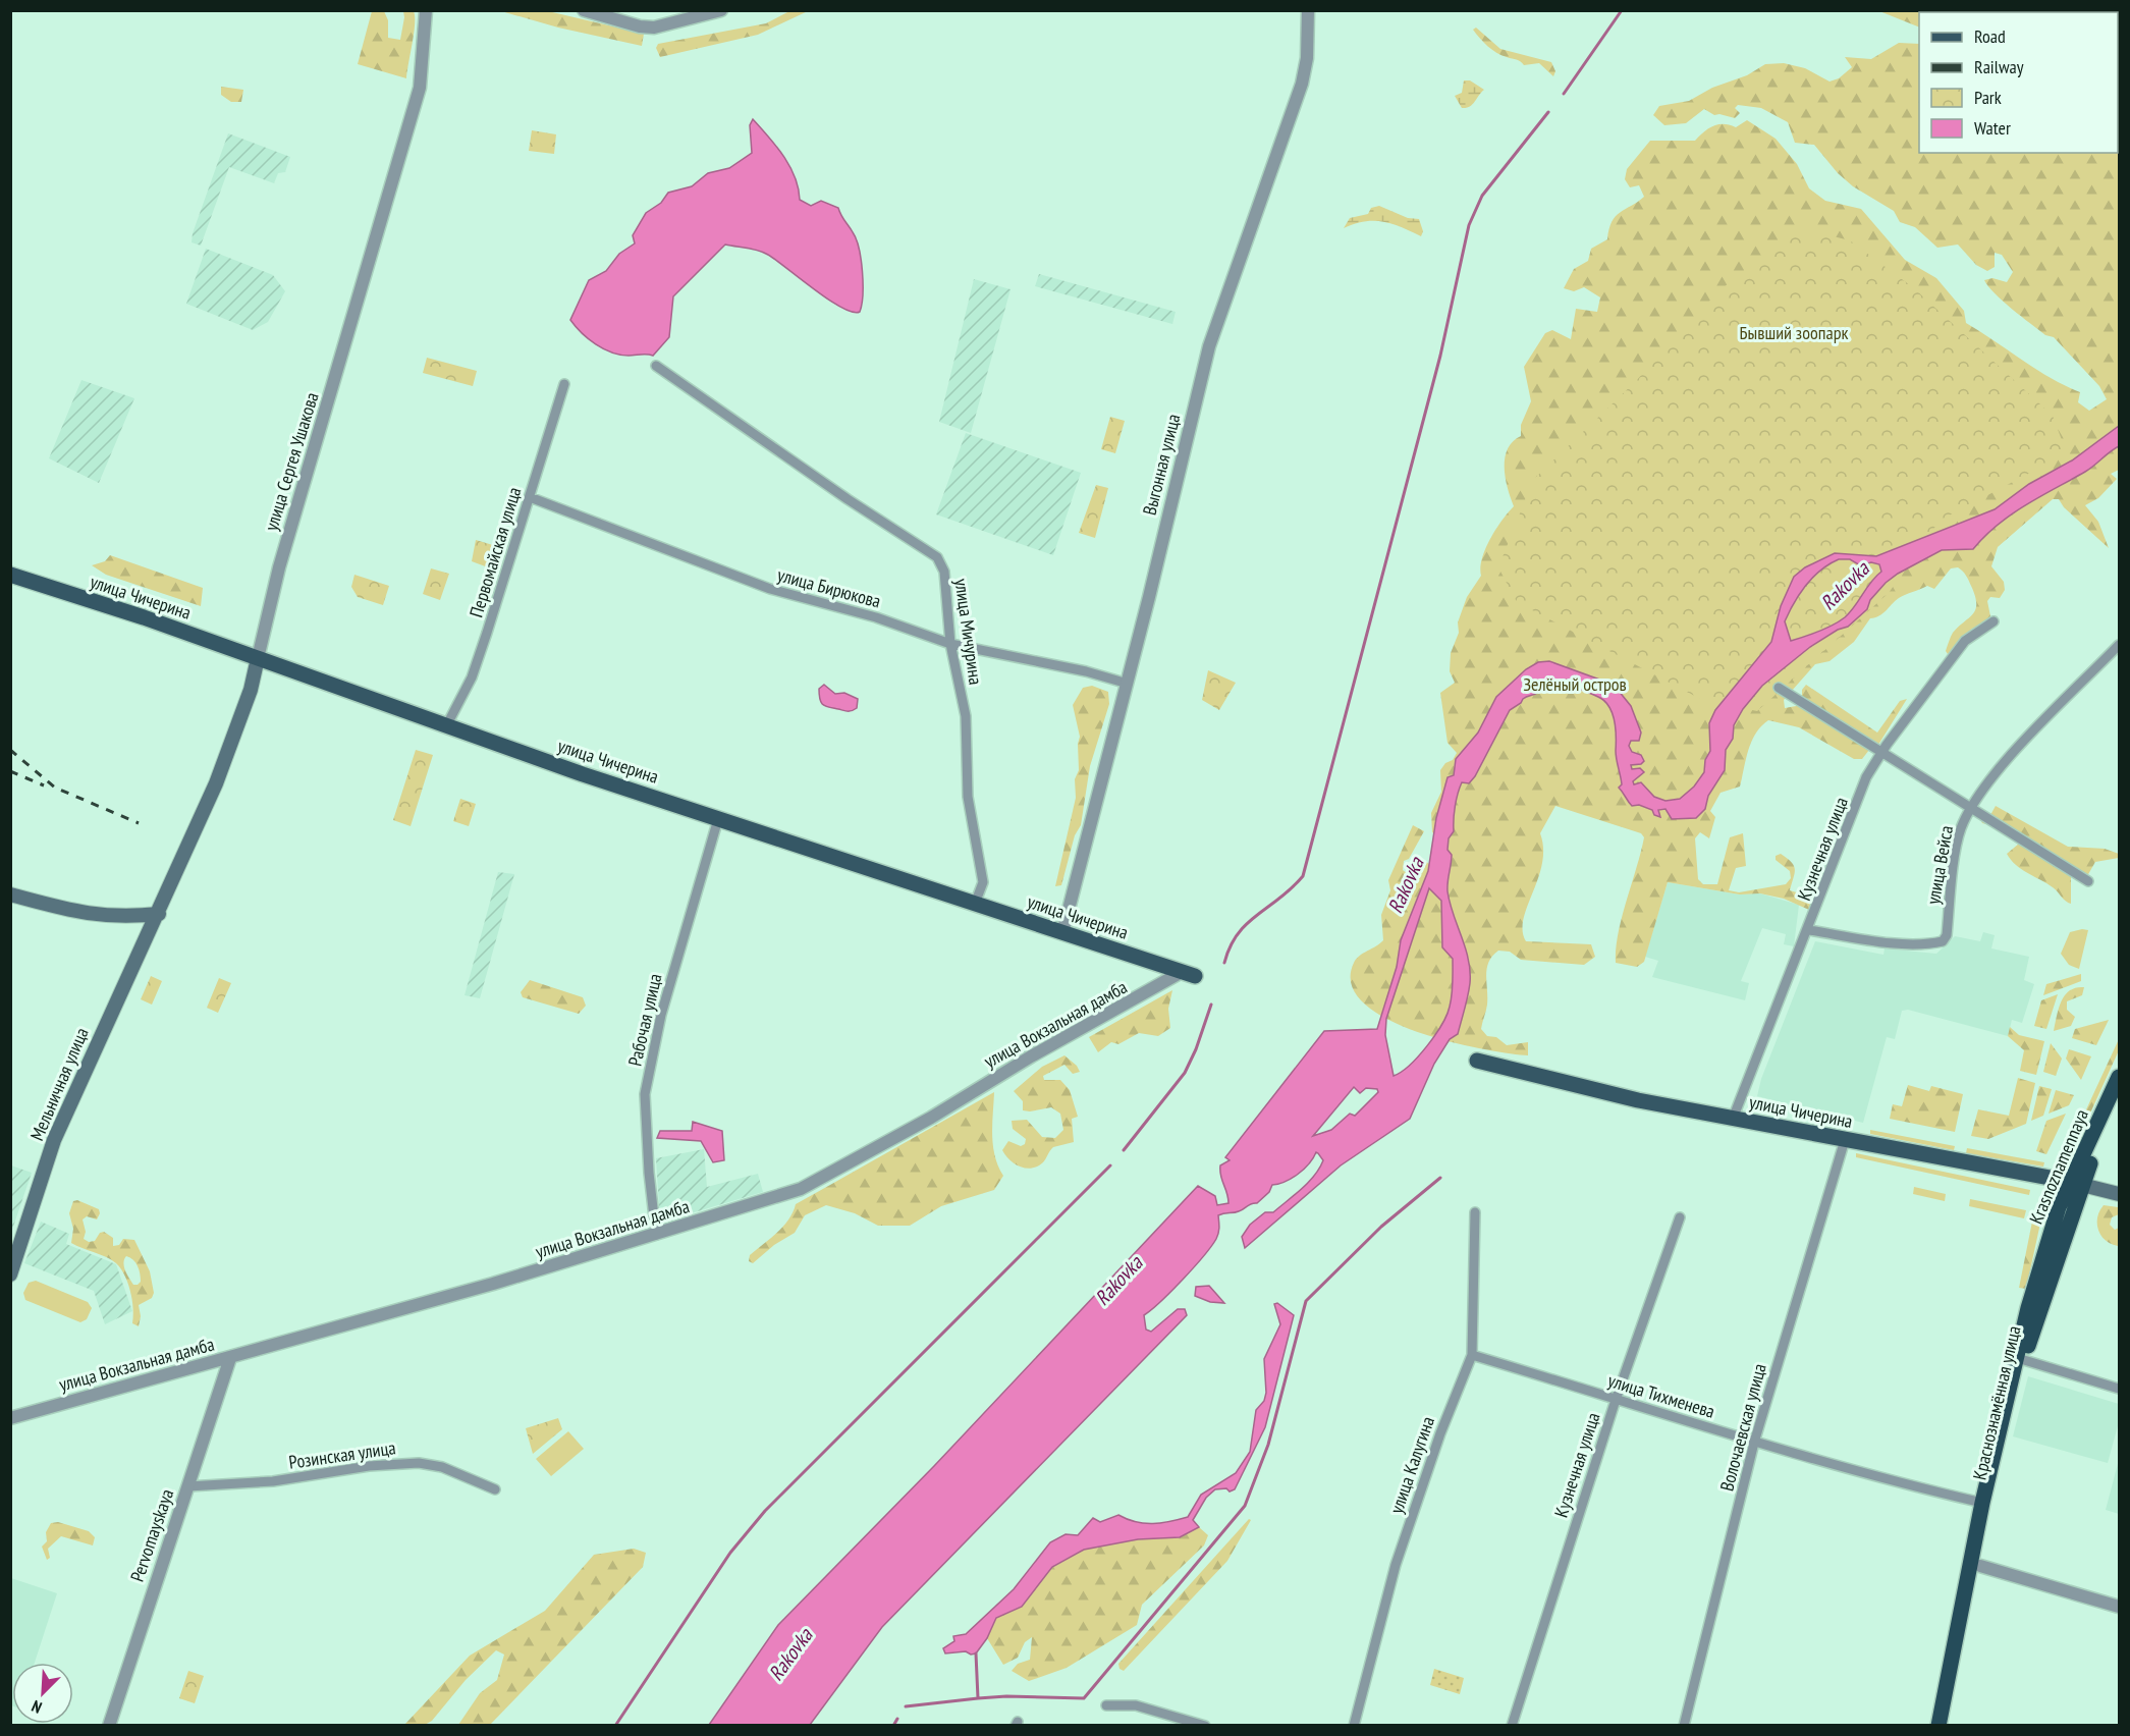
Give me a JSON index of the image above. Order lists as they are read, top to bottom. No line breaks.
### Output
{"streets":{"highway":["Krasnoznamennaya","Краснознамённая улица"],"main road":["улица Сергея Ушакова","улица Чичерина","Мельничная улица"],"street":["Выгонная улица","Первомайская улица","улица Бирюкова","улица Мичурина","Кузнечная улица","улица Вейса","Рабочая улица","улица Вокзальная дамба","улица Тихменева","Волочаевская улица","Розинская улица","улица Калугина","Pervomayskaya"]},"crossings":[["улица Сергея Ушакова","улица Чичерина"],["улица Сергея Ушакова","Мельничная улица"],["Выгонная улица","улица Бирюкова"],["Выгонная улица","улица Чичерина"],["Первомайская улица","улица Бирюкова"],["Первомайская улица","улица Чичерина"],["улица Бирюкова","улица Мичурина"],["улица Чичерина","улица Мичурина"],["улица Чичерина","Кузнечная улица"],["улица Чичерина","Рабочая улица"],["улица Чичерина","улица Вокзальная дамба"],["улица Чичерина","Krasnoznamennaya"],["улица Чичерина","Краснознамённая улица"],["улица Чичерина","Волочаевская улица"],["Кузнечная улица","улица Вейса"],["Кузнечная улица","улица Тихменева"],["Рабочая улица","улица Вокзальная дамба"],["улица Вокзальная дамба","Pervomayskaya"],["Krasnoznamennaya","Краснознамённая улица"],["улица Тихменева","Краснознамённая улица"],["улица Тихменева","Волочаевская улица"],["улица Тихменева","улица Калугина"],["Розинская улица","Pervomayskaya"]],"water":["Rakovka"],"parks":["Бывший зоопарк","Зелёный остров"],"legend":["Road","Railway","Park","Water"],"north":"bottom left"}
